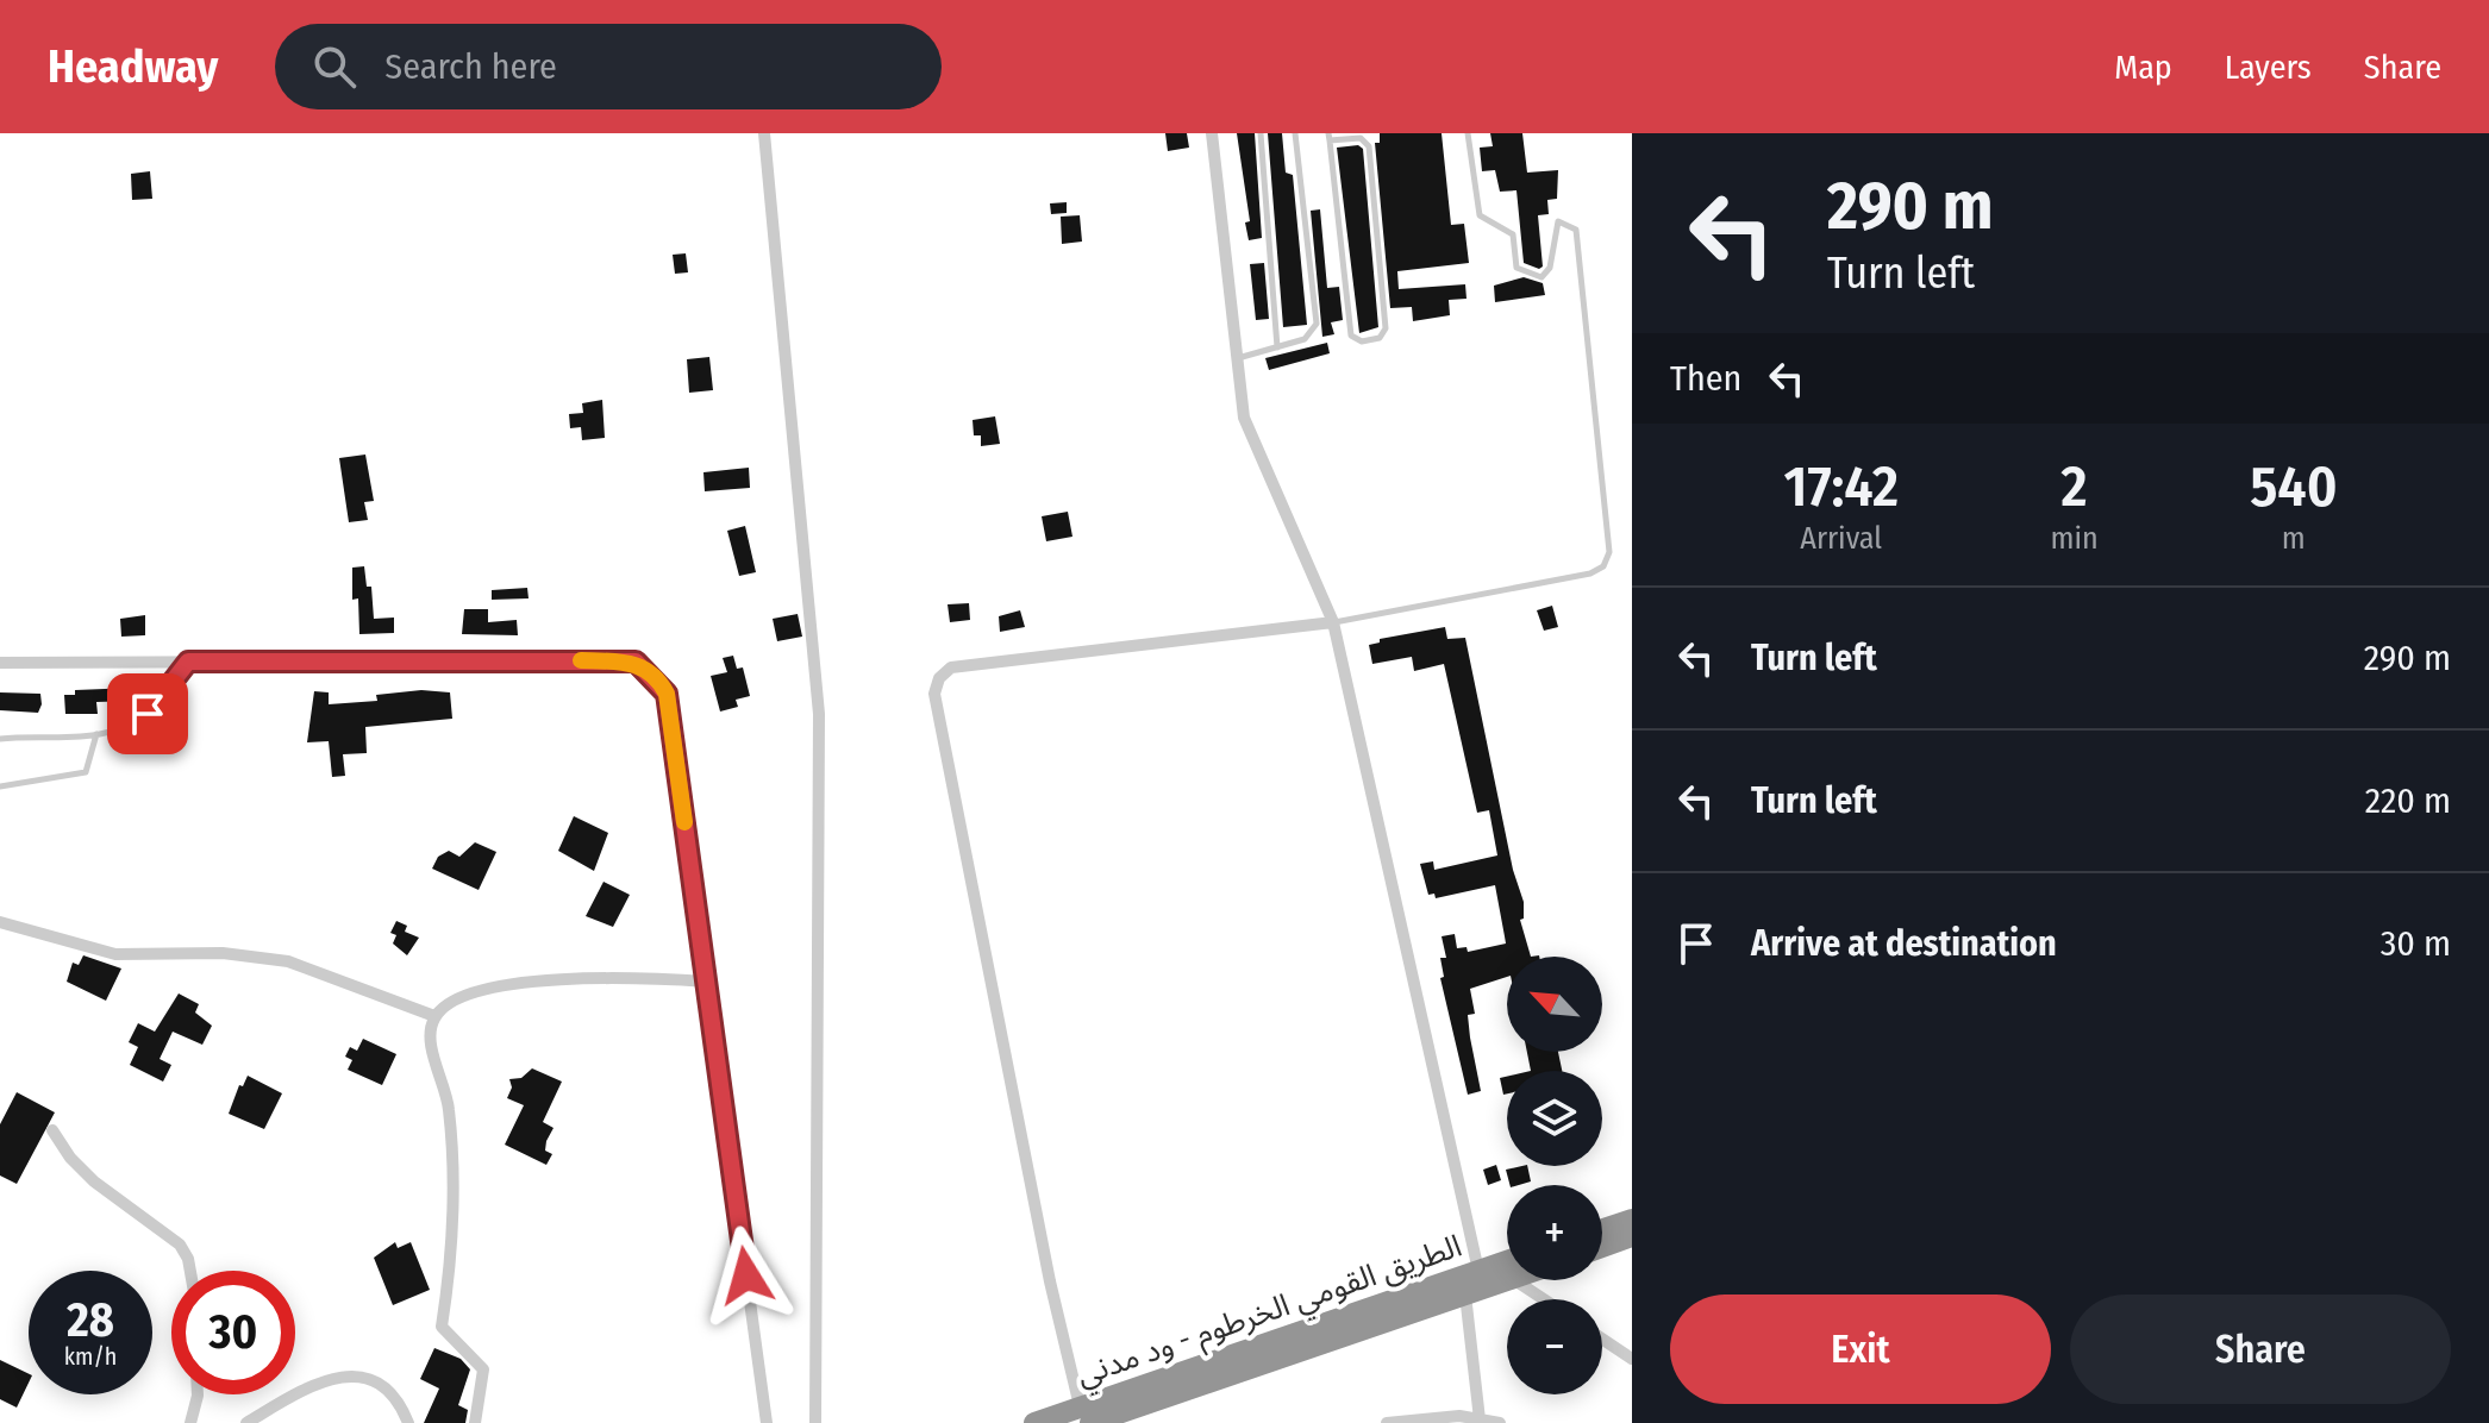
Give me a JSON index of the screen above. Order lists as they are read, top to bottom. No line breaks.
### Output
{"streets":{"highway":["الطريق القومي الخرطوم - ود مدني"]},"north":"top left","page":{"header":"Headway","search":"Search here","nav":["Map","Layers","Share"],"turn":["290 m","Turn left"],"then":"Then","eta":["17:42","Arrival","2","min","540","m"],"list":[{"name":"Turn left","value":"290 m"},{"name":"Turn left","value":"220 m"},{"name":"Arrive at destination","value":"30 m"}],"map_buttons":["+","−"],"speed":"28 km/h","limit":"30","buttons":["Exit","Share"]}}
